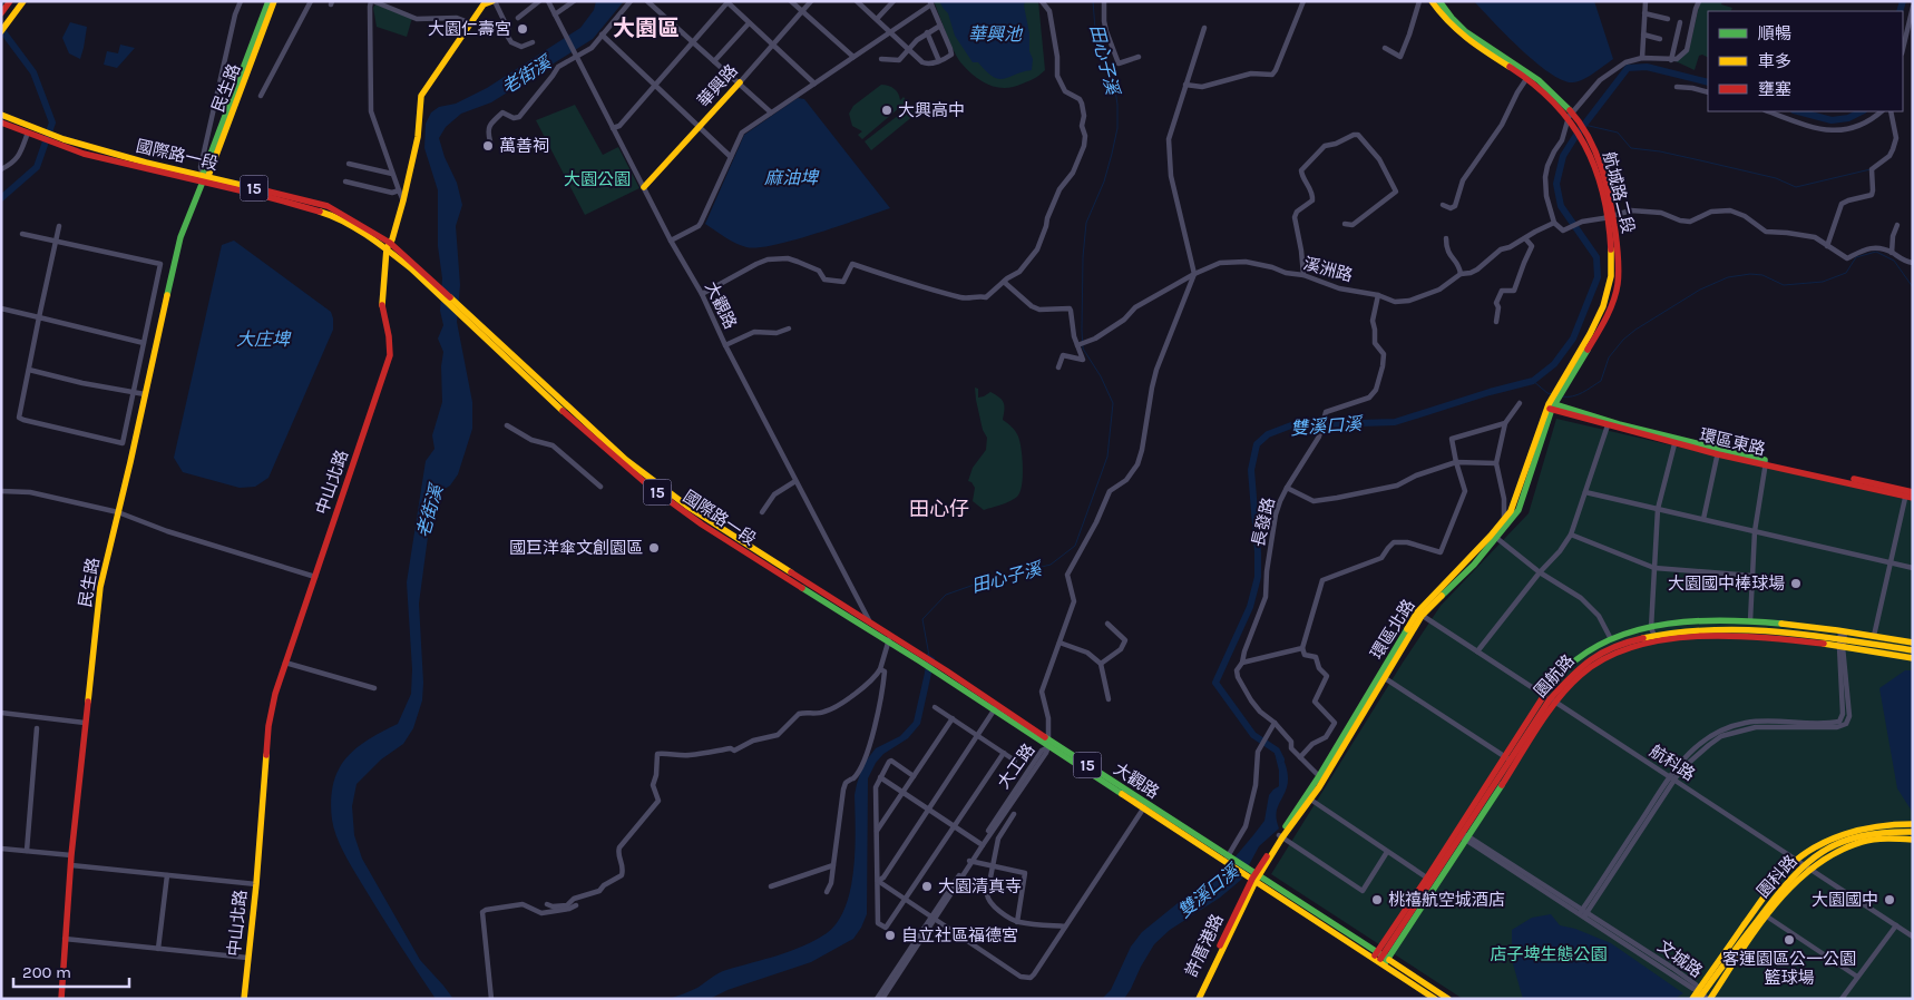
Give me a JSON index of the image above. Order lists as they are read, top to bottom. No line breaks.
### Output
{"streets":{"main road":["華興路","民生路","國際路一段","15","航城路二段","大觀路","環區東路","中山北路","環區北路","園航路","園科路","許厝港路"],"street":["溪洲路","長發路","航科路","大工路","文城路"]},"crossings":[["華興路","大觀路"],["民生路","國際路一段"],["國際路一段","15"],["國際路一段","大觀路"],["國際路一段","中山北路"],["15","大觀路"],["15","環區北路"],["15","許厝港路"],["航城路二段","環區東路"],["航城路二段","環區北路"],["大觀路","大工路"],["環區東路","環區北路"],["長發路","環區北路"],["環區北路","航科路"],["環區北路","許厝港路"],["園航路","航科路"],["園航路","文城路"],["航科路","園科路"],["園科路","文城路"]],"districts":["大園區","田心仔"],"water":["華興池","田心子溪","老街溪","麻油埤","大庄埤","雙溪口溪"],"parks":["大園公園","店子埤生態公園"],"places":["大園仁壽宮","大興高中","萬善祠","國巨洋傘文創園區","大園國中棒球場","大園清真寺","桃禧航空城酒店","大園國中","自立社區福德宮","客運園區公一公園 籃球場"],"legend":["順暢","車多","壅塞"],"scale_bar":"200 m"}
